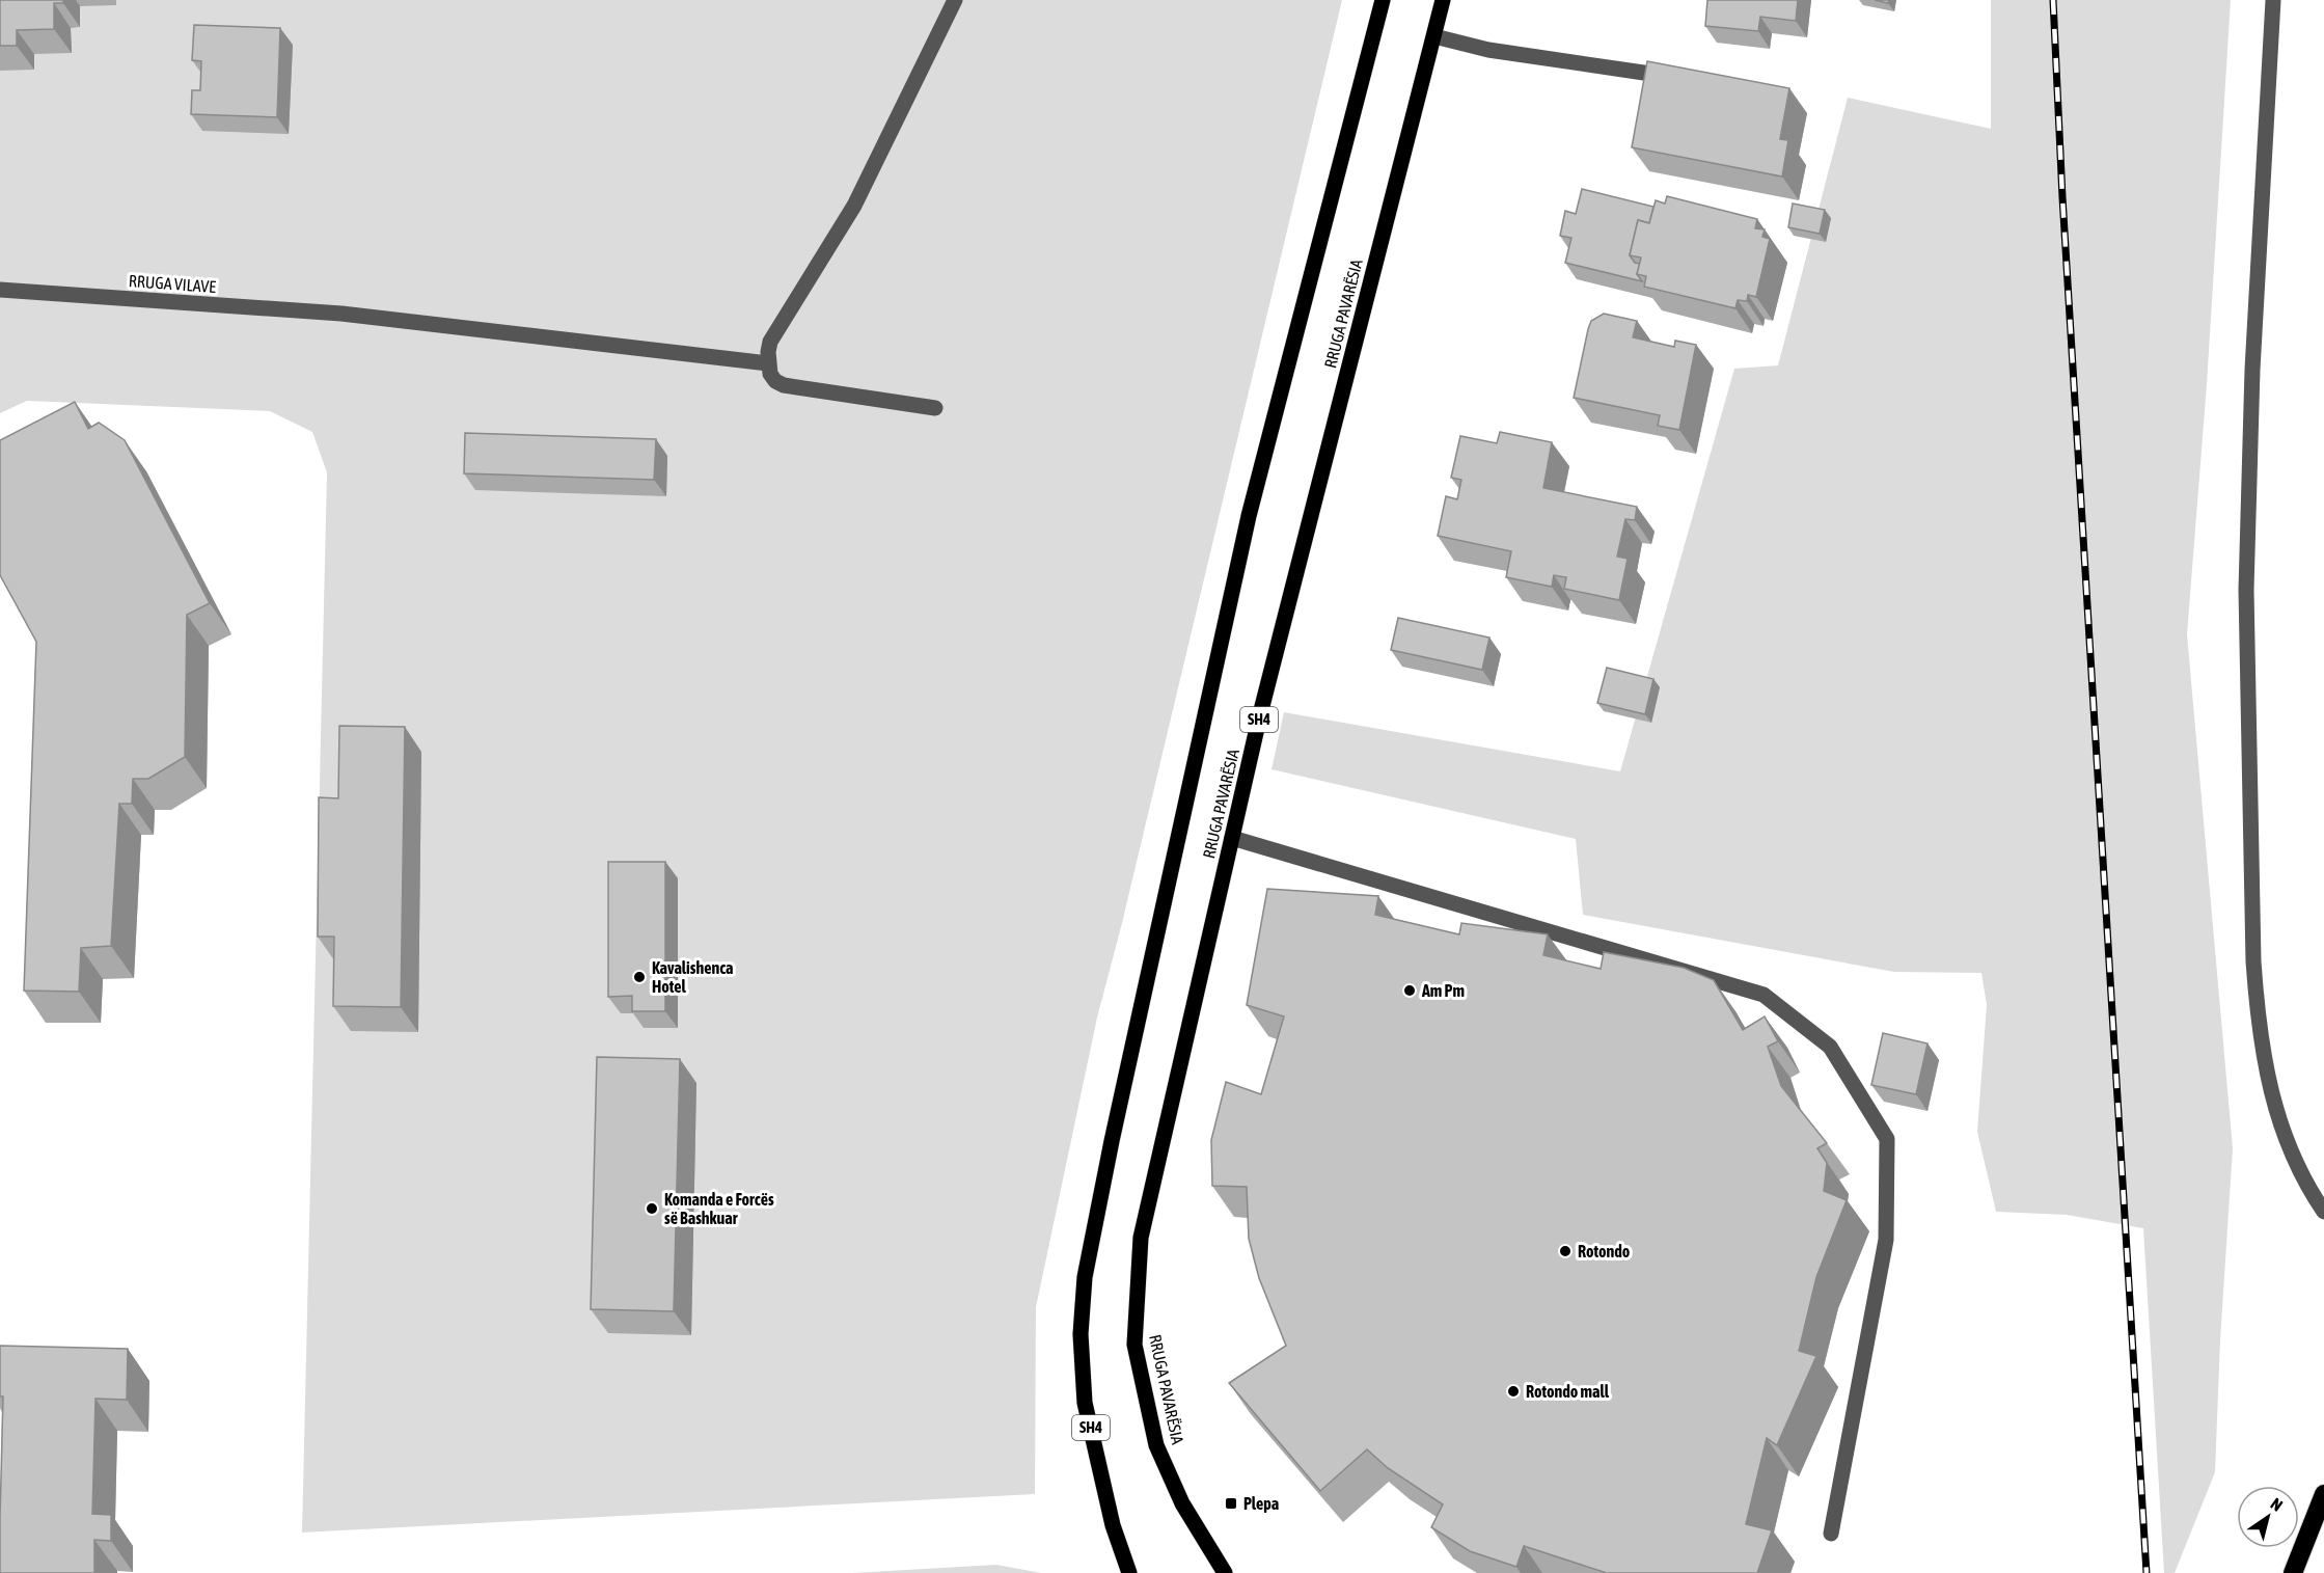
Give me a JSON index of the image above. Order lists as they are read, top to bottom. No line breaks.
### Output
{"streets":{"main road":["RRUGA PAVARËSIA","SH4"],"street":["RRUGA VILAVE"]},"places":{"other":["Kavalishenca Hotel","Am Pm","Komanda e Forcës së Bashkuar","Rotondo","Rotondo mall"],"transit":["Plepa"]},"north":"top right"}
